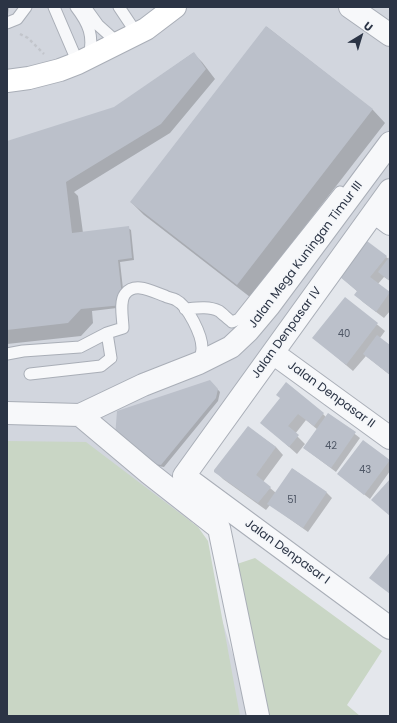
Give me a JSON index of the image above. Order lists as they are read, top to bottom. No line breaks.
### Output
{"streets":{"street":["Jalan Mega Kuningan Timur III","Jalan Denpasar IV","Jalan Denpasar II","Jalan Denpasar I"]},"crossings":[["Jalan Denpasar IV","Jalan Denpasar II"],["Jalan Denpasar IV","Jalan Denpasar I"]],"house_numbers":["40","42","43","51"],"north":"top right"}
